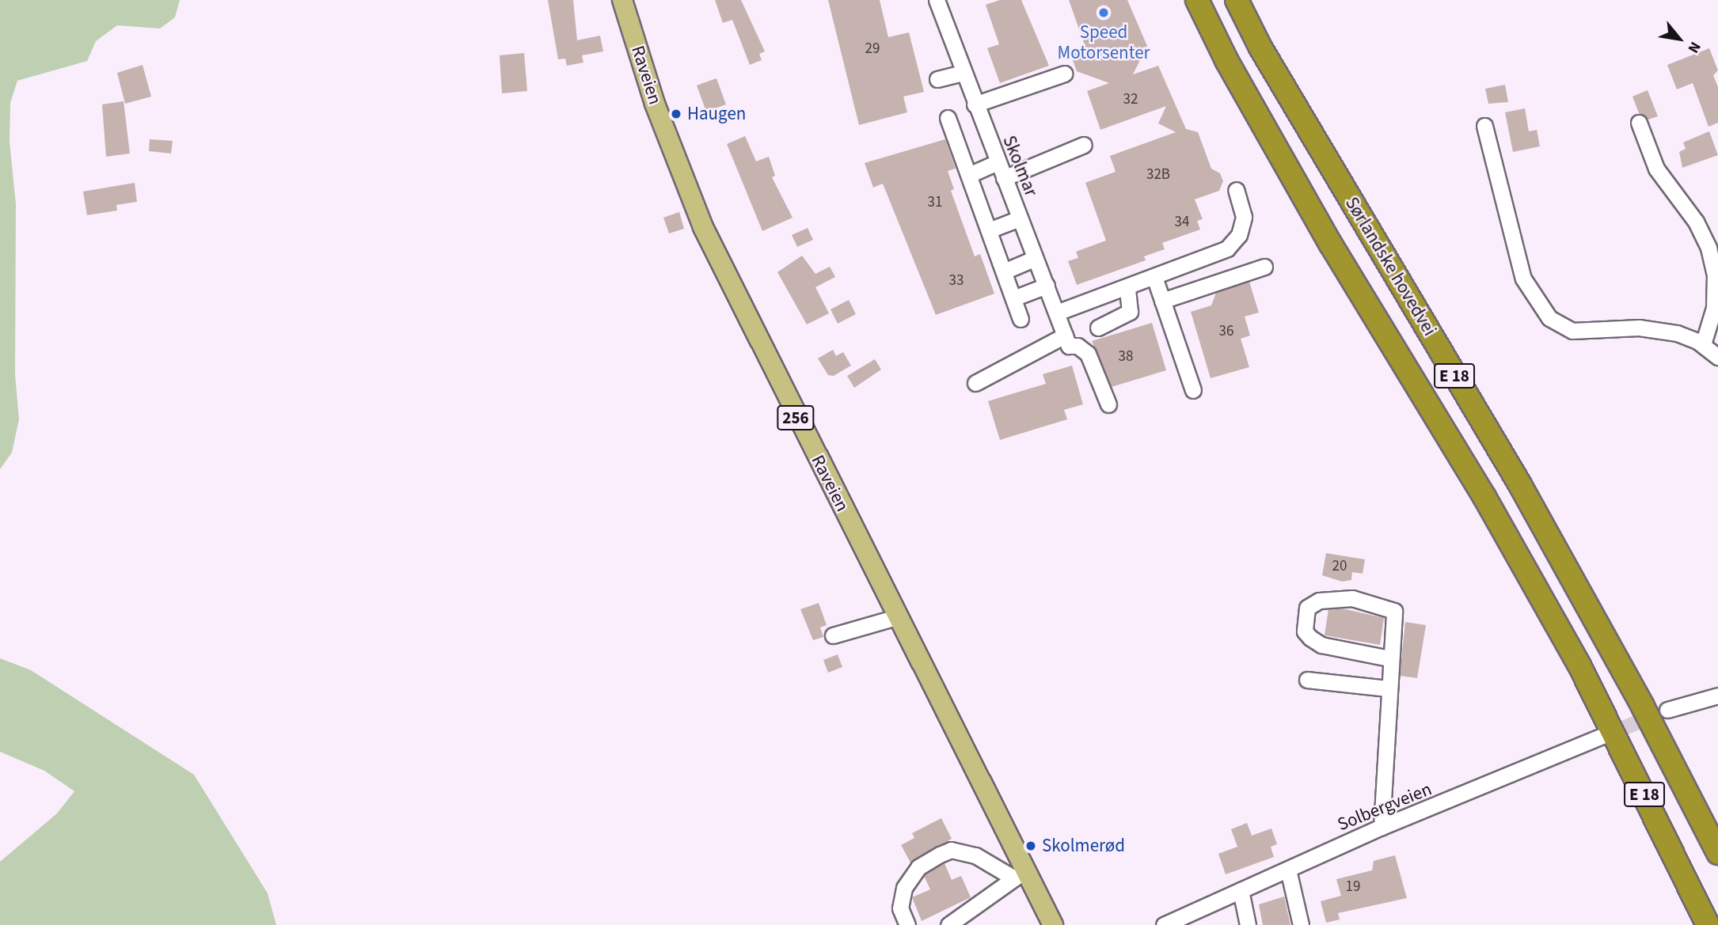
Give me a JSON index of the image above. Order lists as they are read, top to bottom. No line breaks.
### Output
{"streets":{"highway":["Sørlandske hovedvei","E 18"],"main road":["Raveien","256"],"street":["Skolmar","Solbergveien"]},"places":["Speed Motorsenter","Haugen","Skolmerød"],"house_numbers":["29","32","32B","31","34","33","36","38","20","19"],"north":"bottom right"}
